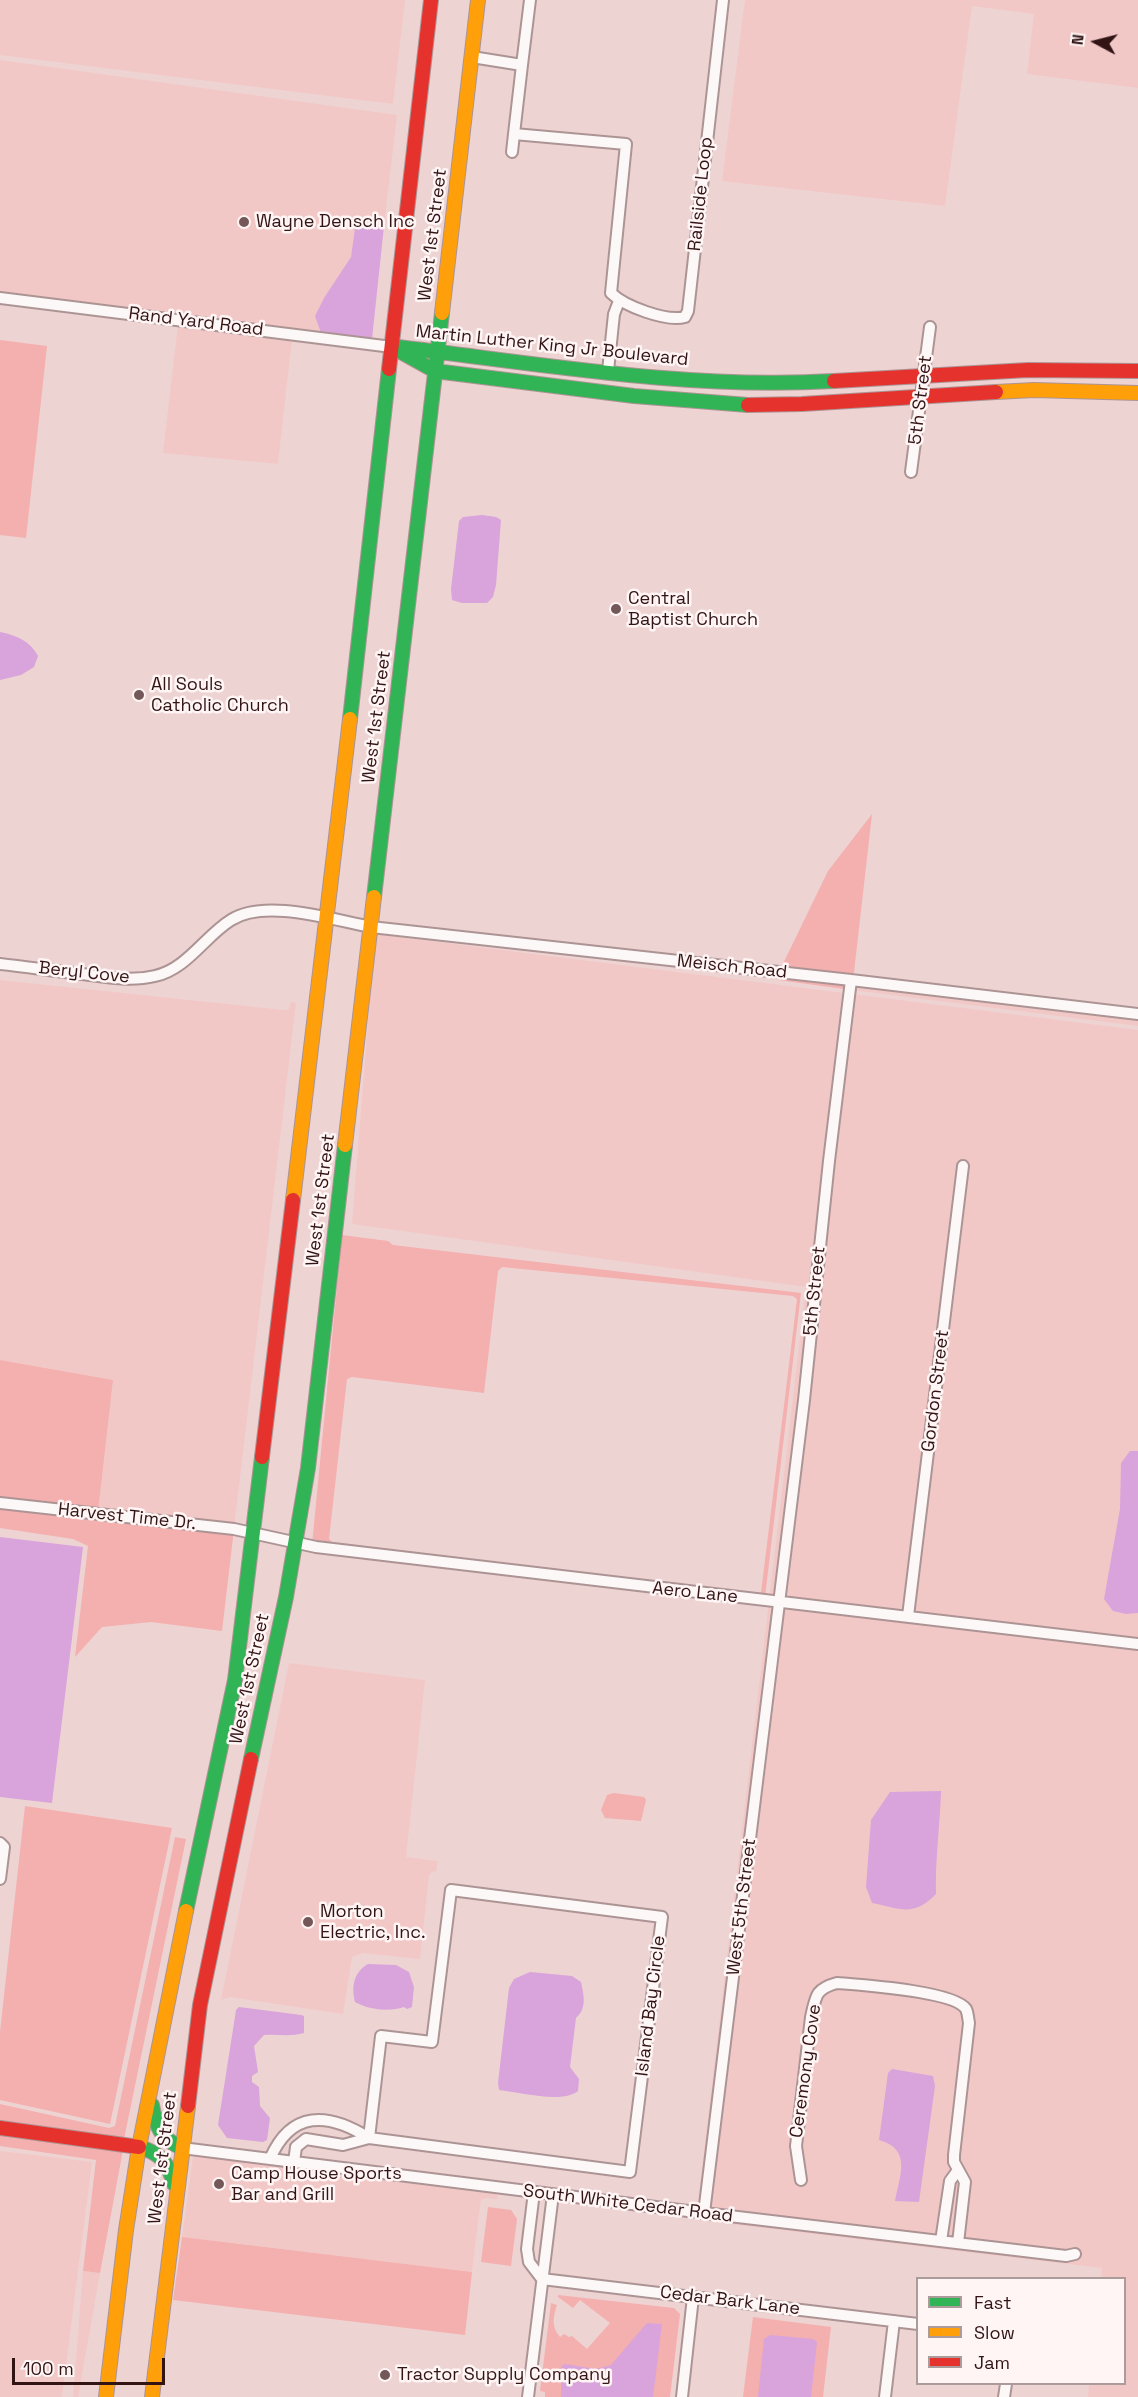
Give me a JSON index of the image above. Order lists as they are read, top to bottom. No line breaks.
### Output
{"streets":{"main road":["West 1st Street","Martin Luther King Jr Boulevard"],"street":["Railside Loop","Rand Yard Road","5th Street","Meisch Road","Beryl Cove","Gordon Street","Harvest Time Dr.","Aero Lane","West 5th Street","Island Bay Circle","Ceremony Cove","South White Cedar Road","Cedar Bark Lane"]},"crossings":[["West 1st Street","Rand Yard Road"],["West 1st Street","Martin Luther King Jr Boulevard"],["West 1st Street","Meisch Road"],["West 1st Street","Beryl Cove"],["West 1st Street","Harvest Time Dr."],["West 1st Street","Aero Lane"],["West 1st Street","South White Cedar Road"],["Rand Yard Road","Martin Luther King Jr Boulevard"],["Martin Luther King Jr Boulevard","5th Street"],["5th Street","Meisch Road"],["5th Street","Aero Lane"],["5th Street","West 5th Street"],["Meisch Road","Beryl Cove"],["Gordon Street","Aero Lane"],["Harvest Time Dr.","Aero Lane"],["Aero Lane","West 5th Street"],["West 5th Street","South White Cedar Road"],["Island Bay Circle","South White Cedar Road"],["Ceremony Cove","South White Cedar Road"]],"places":["Wayne Densch Inc","Central Baptist Church","All Souls Catholic Church","Morton Electric, Inc.","Camp House Sports Bar and Grill","Tractor Supply Company"],"legend":["Fast","Slow","Jam"],"scale_bar":"100 m","north":"left"}
